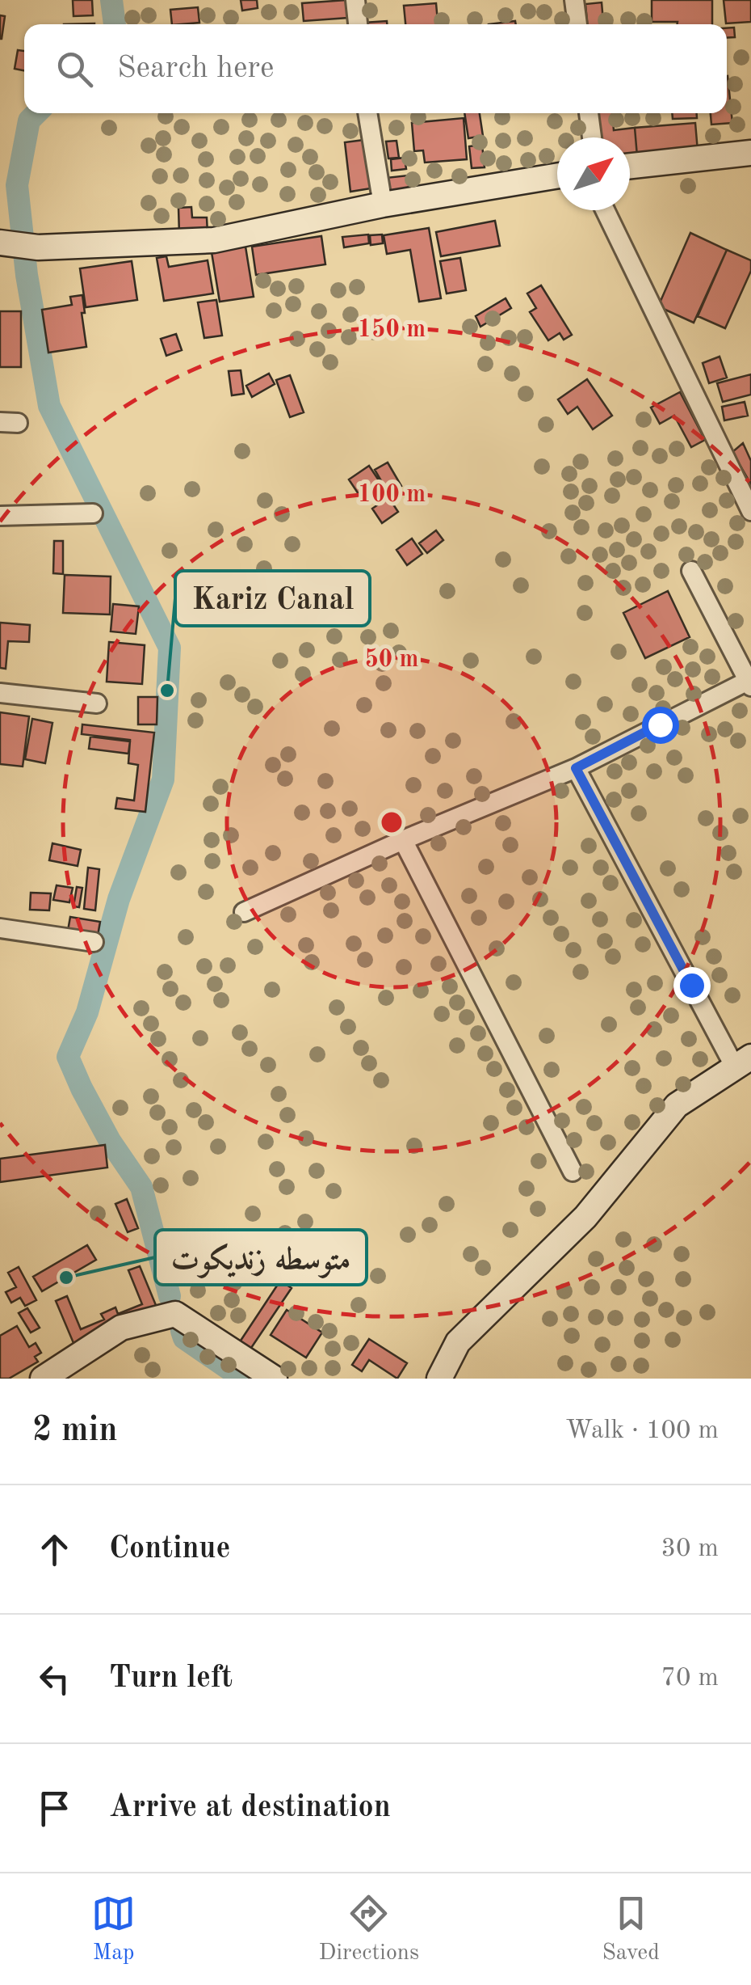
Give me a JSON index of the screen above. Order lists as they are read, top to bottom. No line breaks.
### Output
{"places":["Kariz Canal","متوسطه زندیکوت"],"north":"top right","page":{"search":"Search here","heading":["2 min","Walk · 100 m"],"list":[["Continue","30 m"],["Turn left","70 m"],"Arrive at destination"],"nav":["Map","Directions","Saved"]},"rings":["150 m","100 m","50 m"]}
